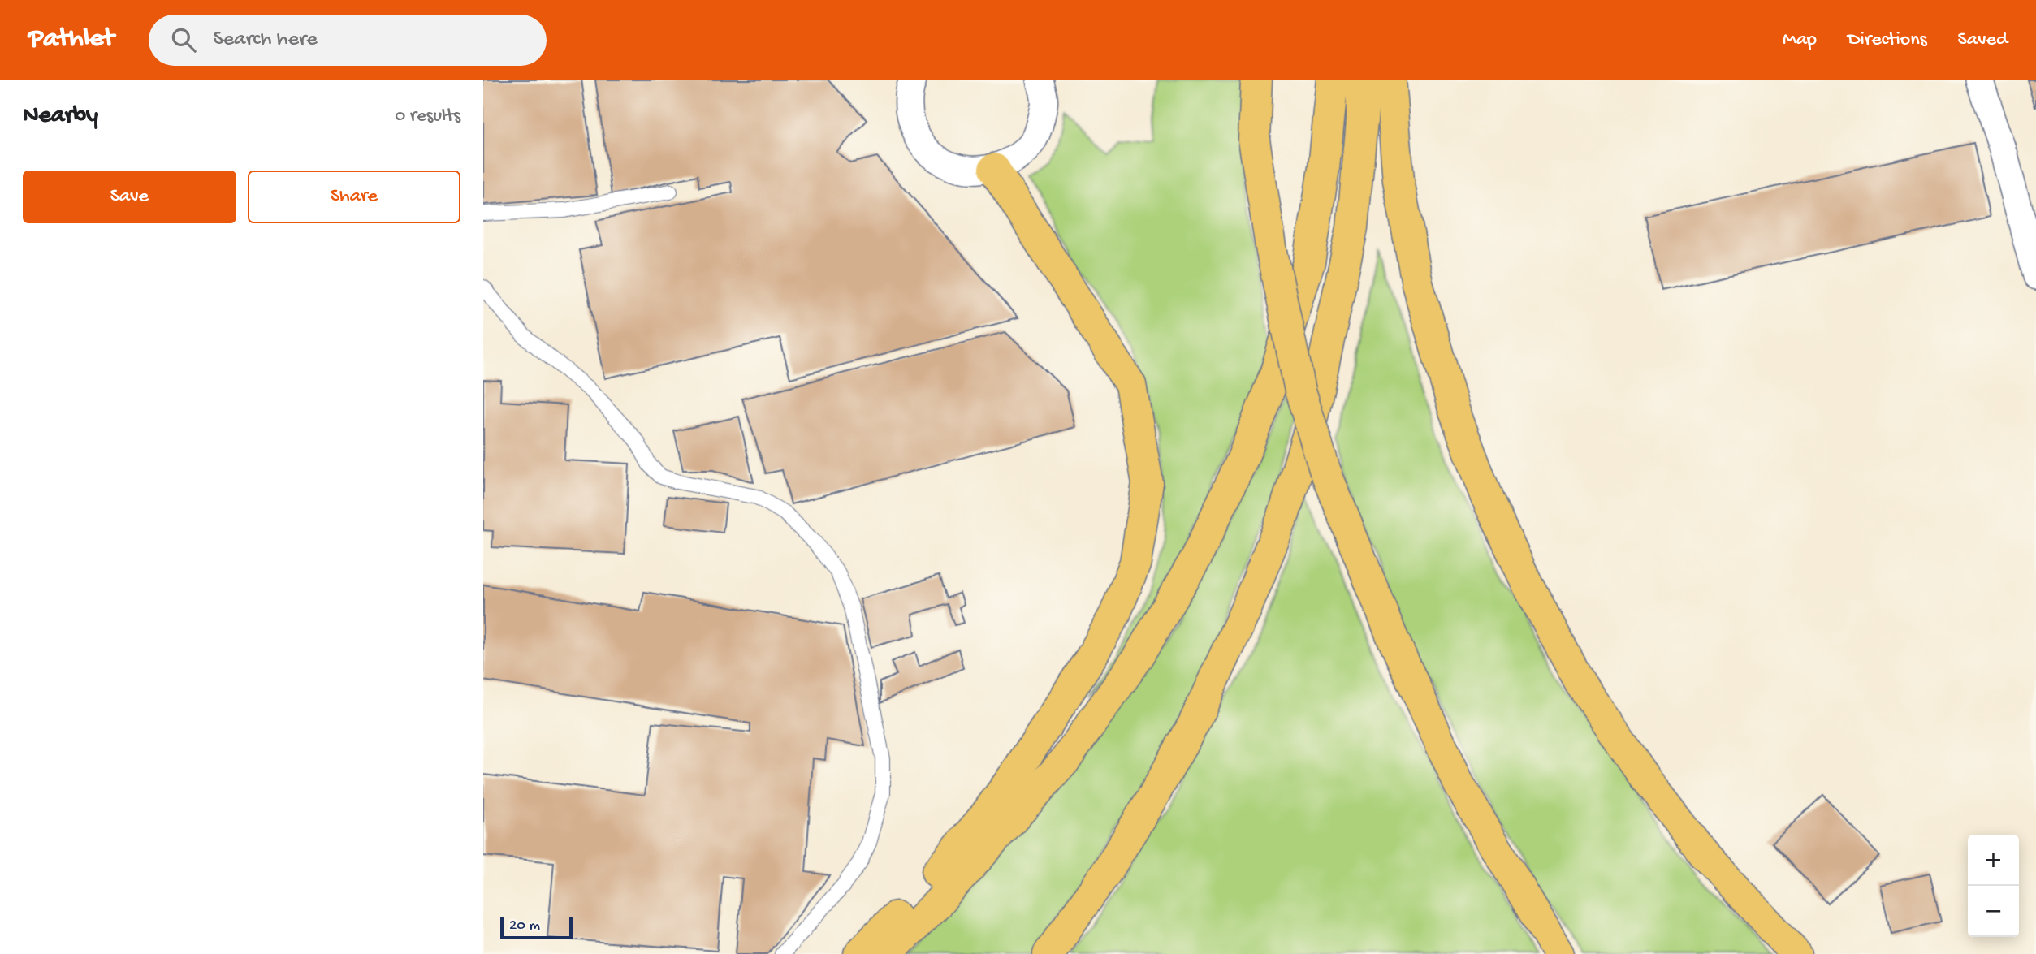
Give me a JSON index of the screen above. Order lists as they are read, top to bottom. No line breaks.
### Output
{"scale_bar":"20 m","page":{"header":"Pathlet","search":"Search here","nav":["Map","Directions","Saved"],"heading":["Nearby","0 results"],"buttons":["Save","Share"],"map_buttons":["+","−"],"scale":"20 m"}}
